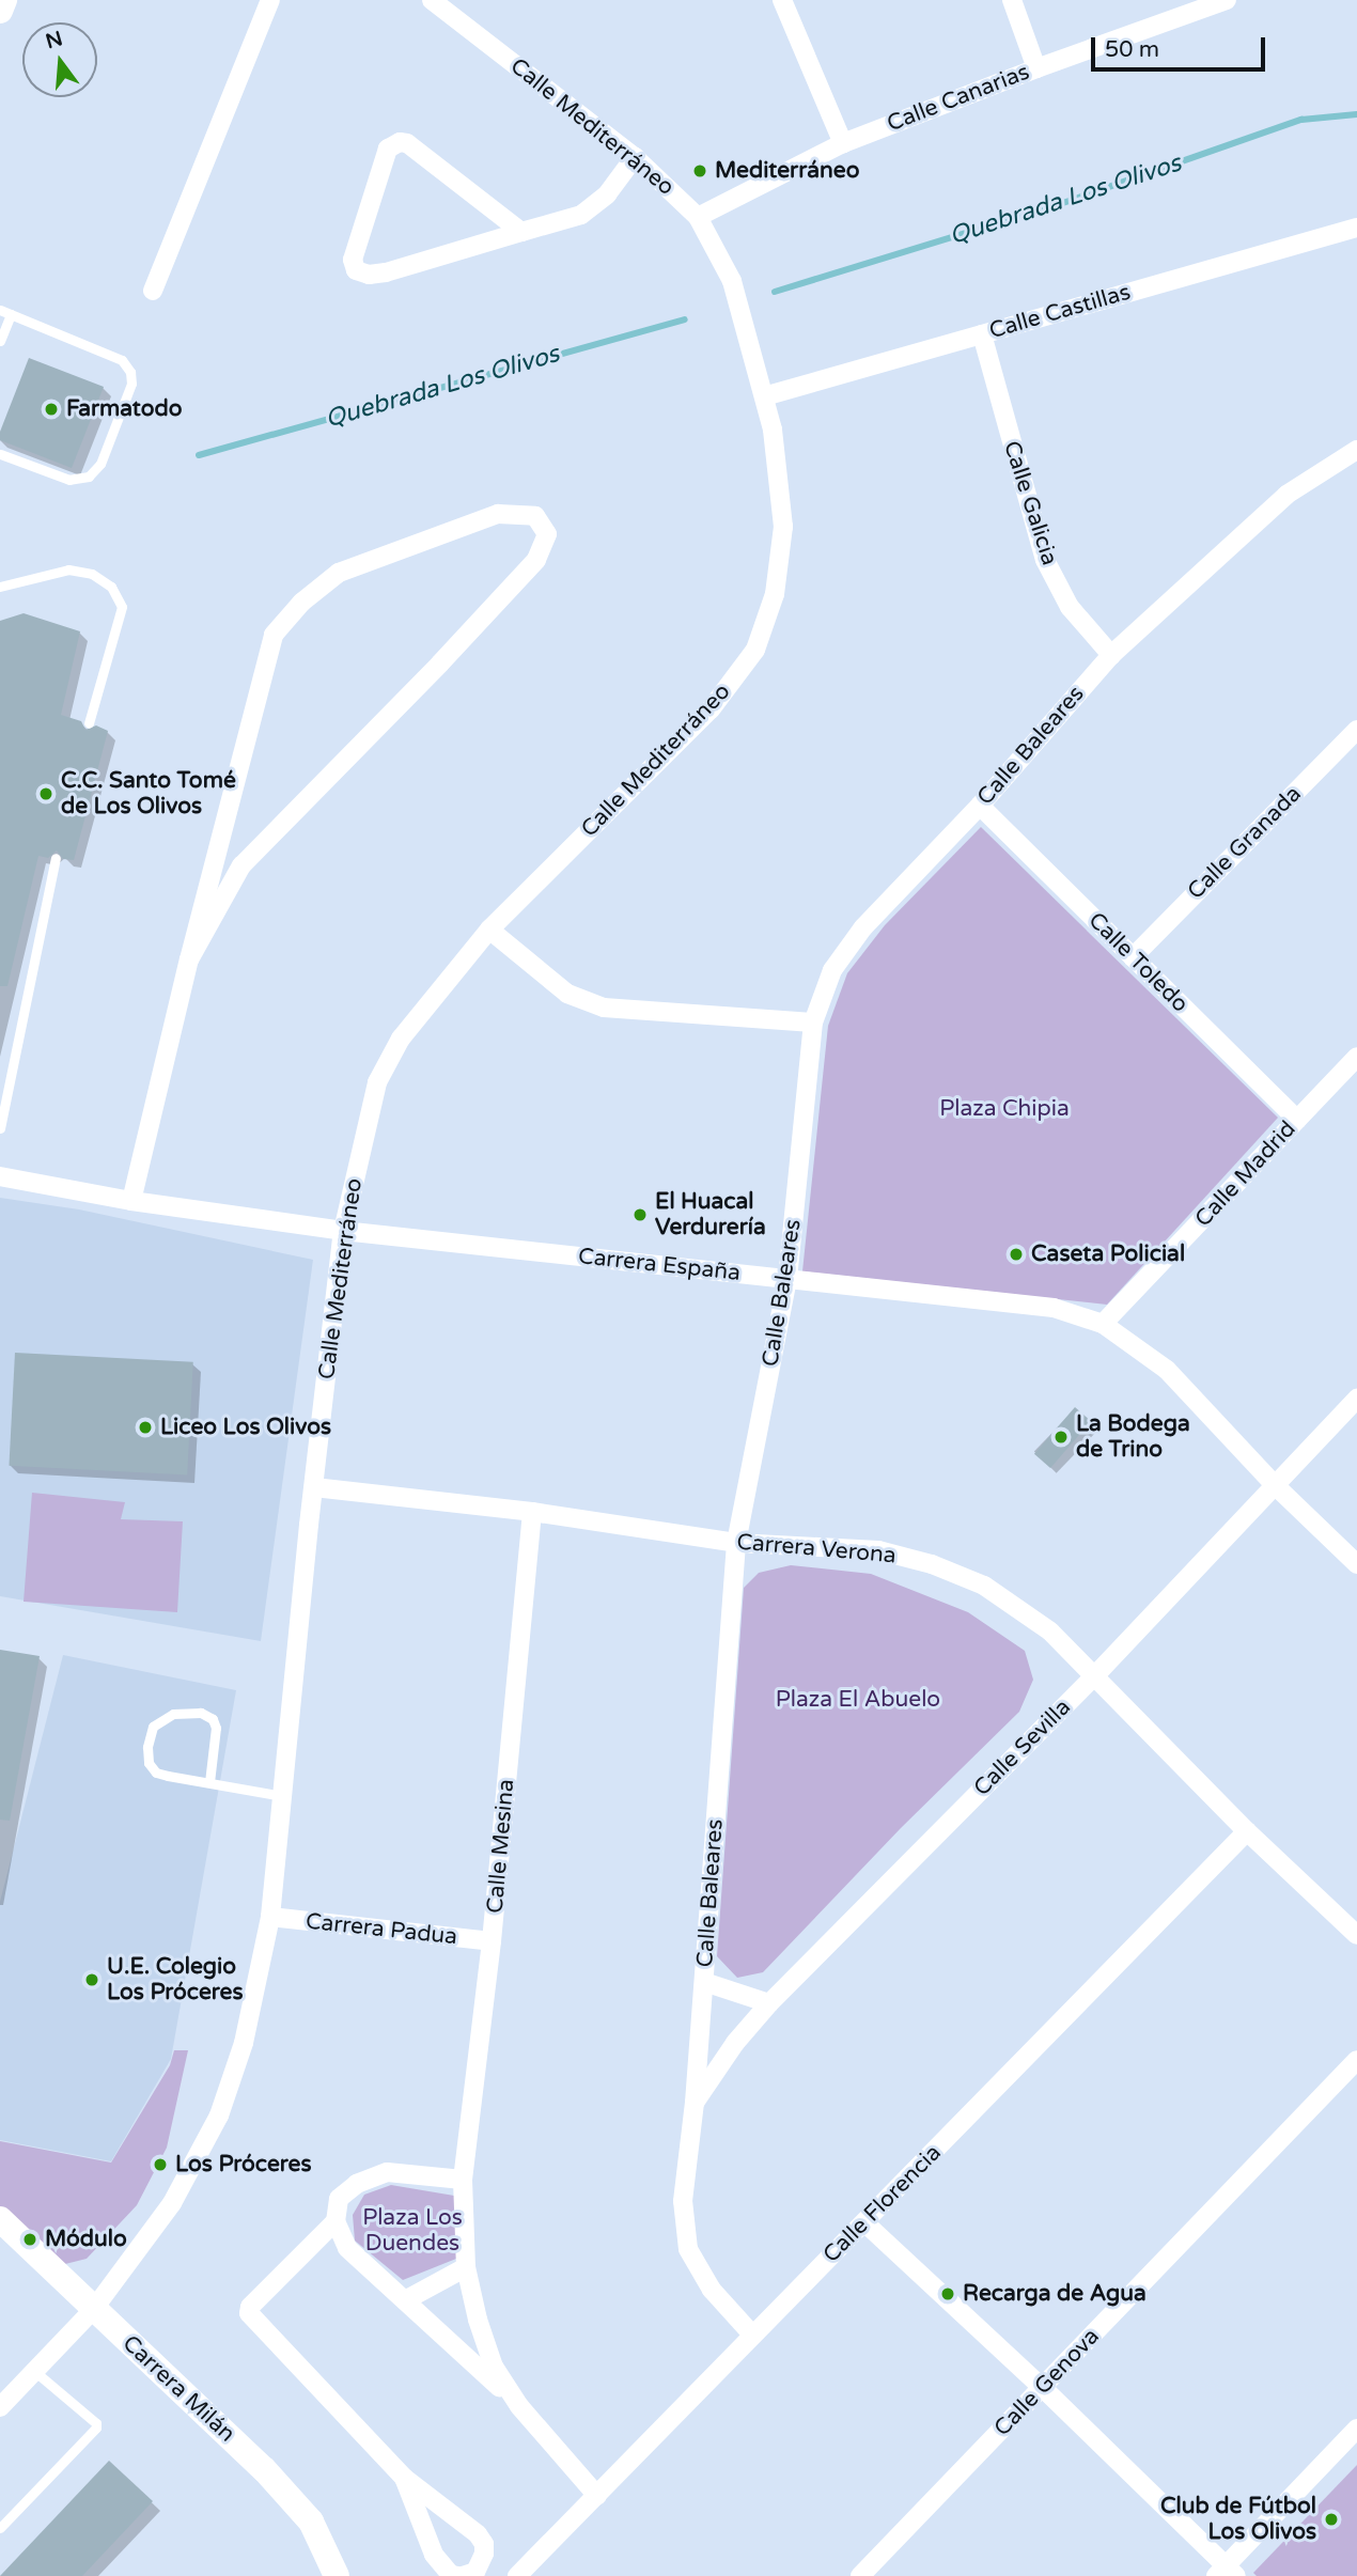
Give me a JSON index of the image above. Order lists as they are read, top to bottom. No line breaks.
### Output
{"streets":{"street":["Calle Canarias","Calle Mediterráneo","Calle Castillas","Calle Galicia","Calle Baleares","Calle Granada","Calle Toledo","Calle Madrid","Carrera España","Carrera Verona","Calle Sevilla","Calle Mesina","Carrera Padua","Calle Florencia","Calle Genova","Carrera Milán"]},"crossings":[["Calle Canarias","Calle Mediterráneo"],["Calle Mediterráneo","Calle Castillas"],["Calle Mediterráneo","Carrera España"],["Calle Mediterráneo","Carrera Verona"],["Calle Mediterráneo","Carrera Padua"],["Calle Mediterráneo","Carrera Milán"],["Calle Castillas","Calle Galicia"],["Calle Galicia","Calle Baleares"],["Calle Baleares","Calle Toledo"],["Calle Baleares","Carrera España"],["Calle Baleares","Carrera Verona"],["Calle Baleares","Calle Sevilla"],["Calle Baleares","Calle Florencia"],["Calle Granada","Calle Toledo"],["Calle Toledo","Calle Madrid"],["Calle Madrid","Carrera España"],["Carrera España","Calle Sevilla"],["Carrera Verona","Calle Sevilla"],["Carrera Verona","Calle Mesina"],["Carrera Verona","Calle Florencia"],["Calle Mesina","Carrera Padua"],["Calle Mesina","Calle Florencia"]],"water":["Quebrada Los Olivos"],"parks":["Plaza Chipia","Plaza El Abuelo","Plaza Los Duendes"],"places":["Mediterráneo","Farmatodo","C.C. Santo Tomé de Los Olivos","El Huacal Verdurería","Caseta Policial","Liceo Los Olivos","La Bodega de Trino","U.E. Colegio Los Próceres","Los Próceres","Módulo","Recarga de Agua","Club de Fútbol Los Olivos"],"scale_bar":"50 m","north":"top"}
